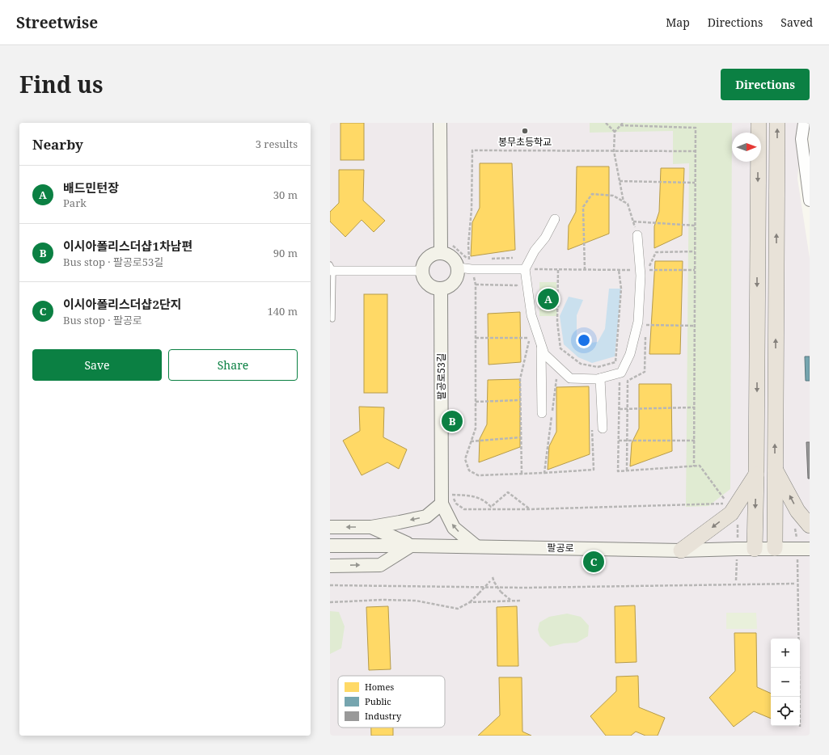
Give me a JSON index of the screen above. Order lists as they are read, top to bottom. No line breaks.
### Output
{"streets":{"main road":["팔공로53길","팔공로"]},"places":["봉무초등학교"],"legend":["Homes","Public","Industry"],"north":"right","page":{"header":"Streetwise","nav":["Map","Directions","Saved"],"title":"Find us","buttons":["Directions",["Save","Share"]],"heading":["Nearby","3 results"],"list":[{"mark":"A","name":"배드민턴장","note":"Park","value":"30 m"},{"mark":"B","name":"이시아폴리스더샵1차남편","note":"Bus stop · 팔공로53길","value":"90 m"},{"mark":"C","name":"이시아폴리스더샵2단지","note":"Bus stop · 팔공로","value":"140 m"}],"pins":["A","B","C"],"map_buttons":["+","−"]}}
